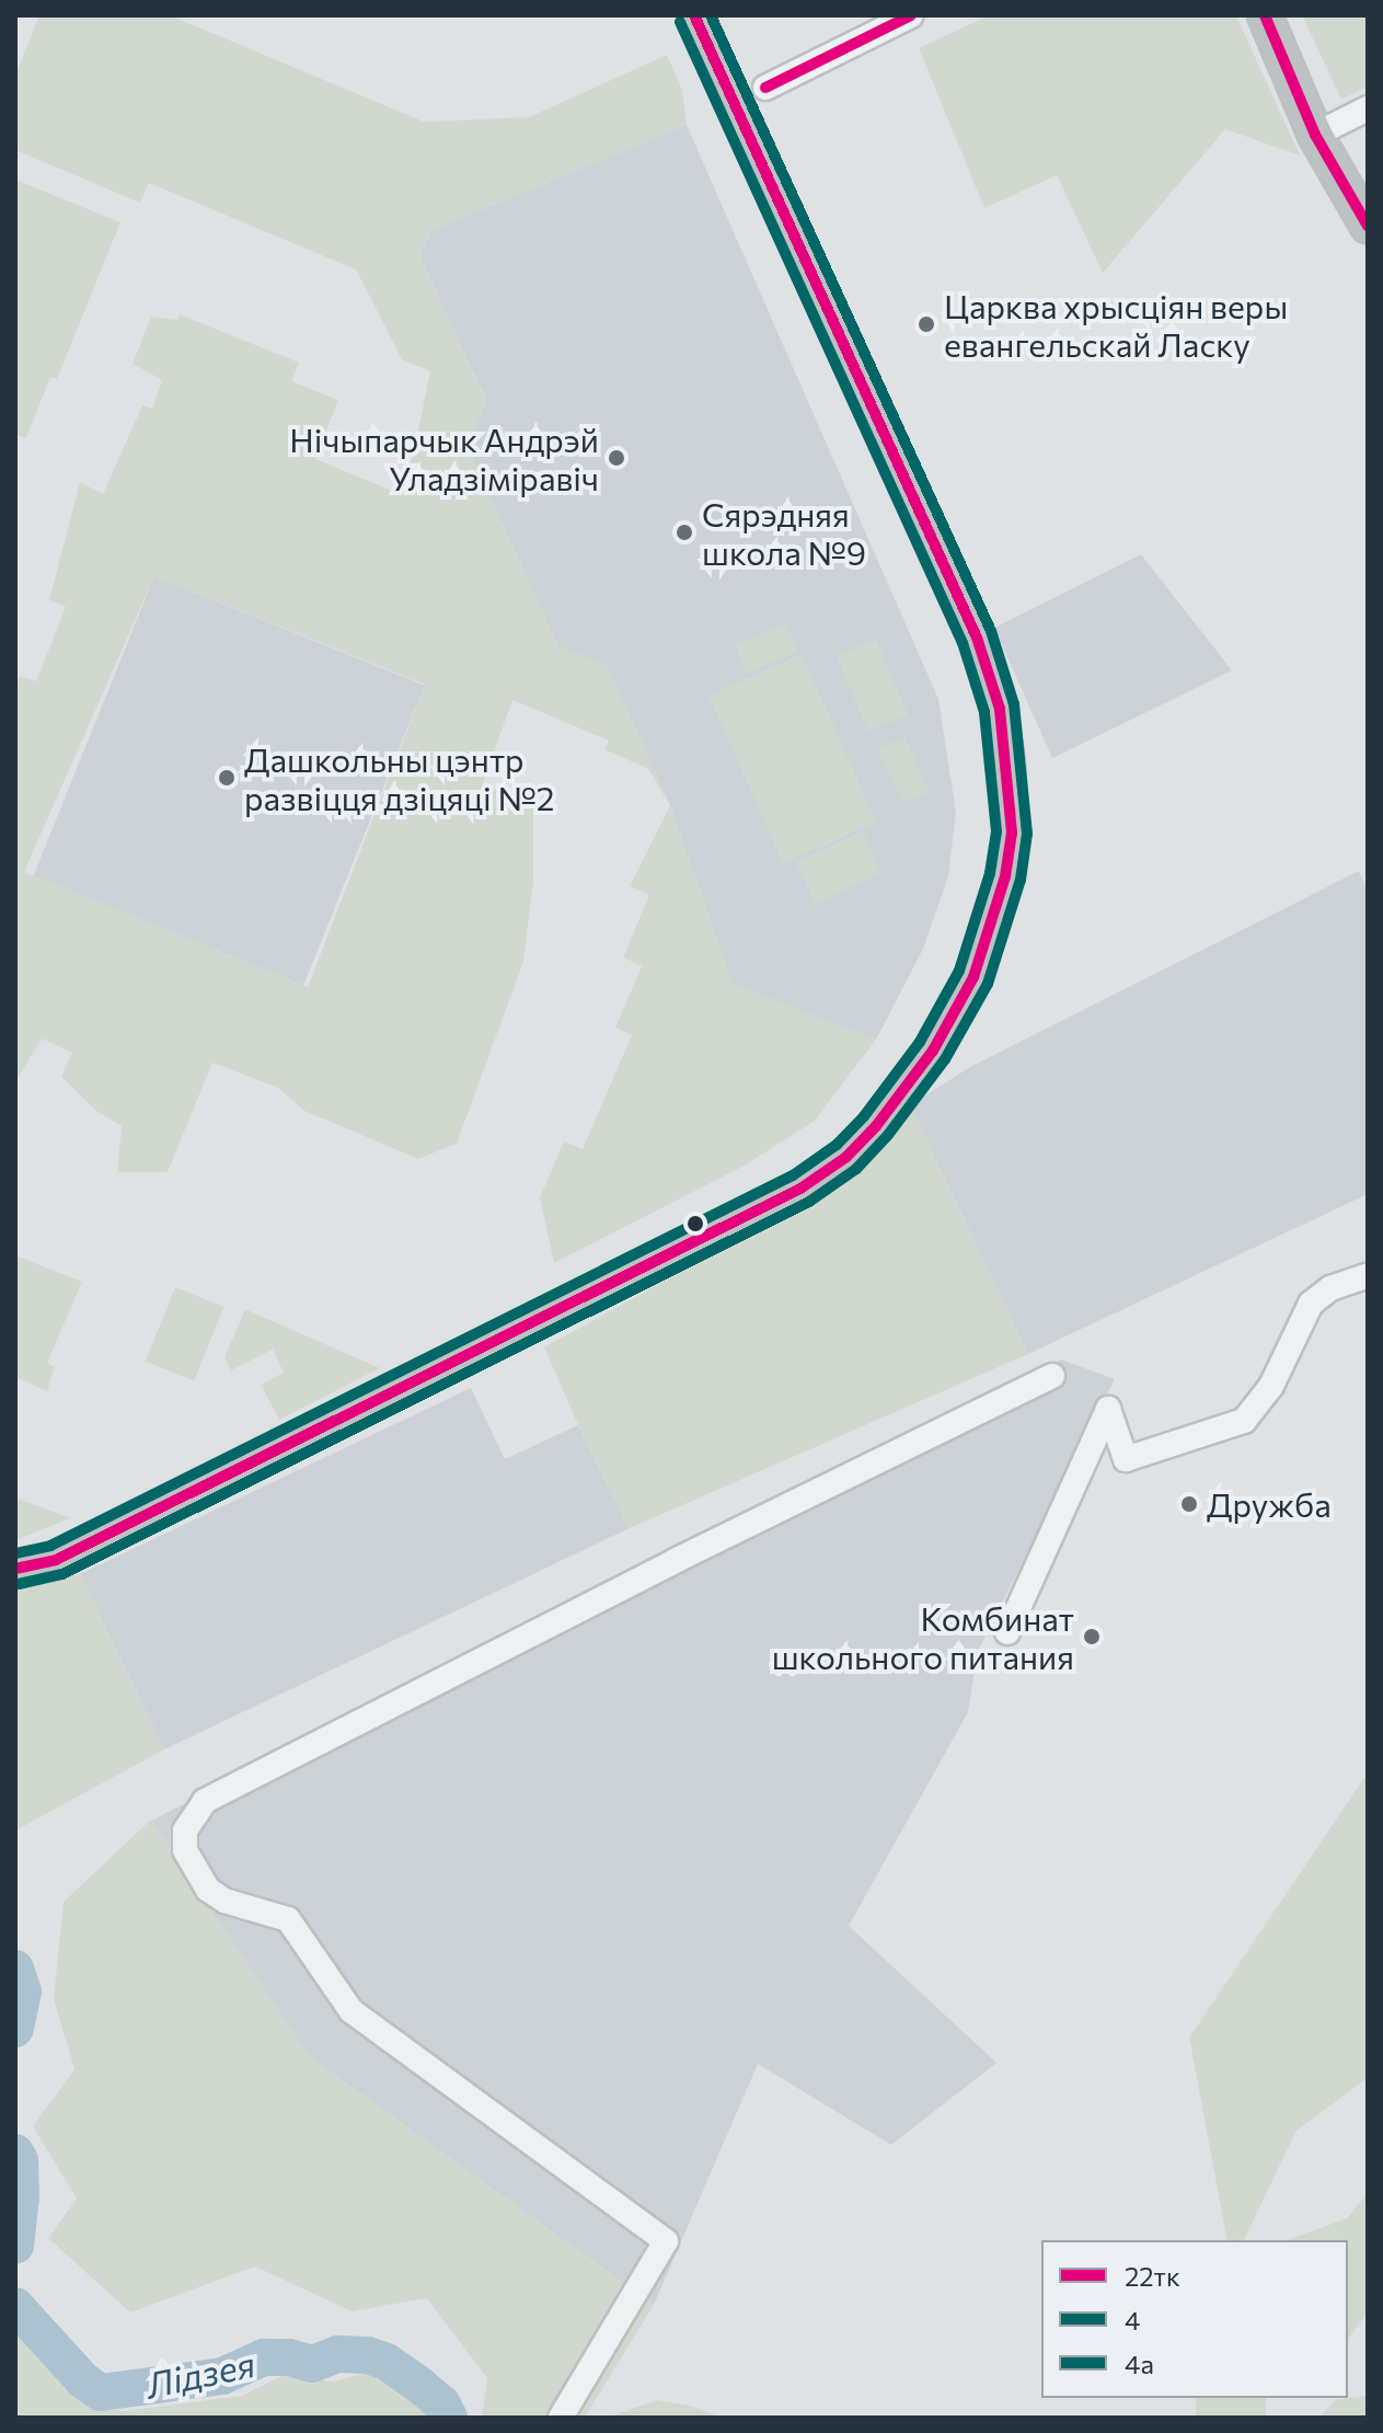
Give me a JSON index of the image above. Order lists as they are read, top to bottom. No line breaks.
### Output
{"water":["Лідзея"],"places":["Царква хрысціян веры евангельскай Ласку","Нічыпарчык Андрэй Уладзіміравіч","Сярэдняя школа №9","Дашкольны цэнтр развіцця дзіцяці №2","Дружба","Комбинат школьного питания"],"lines":["transit line 22тк","transit line 4","transit line 4а"],"legend":["22тк","4","4а"]}
